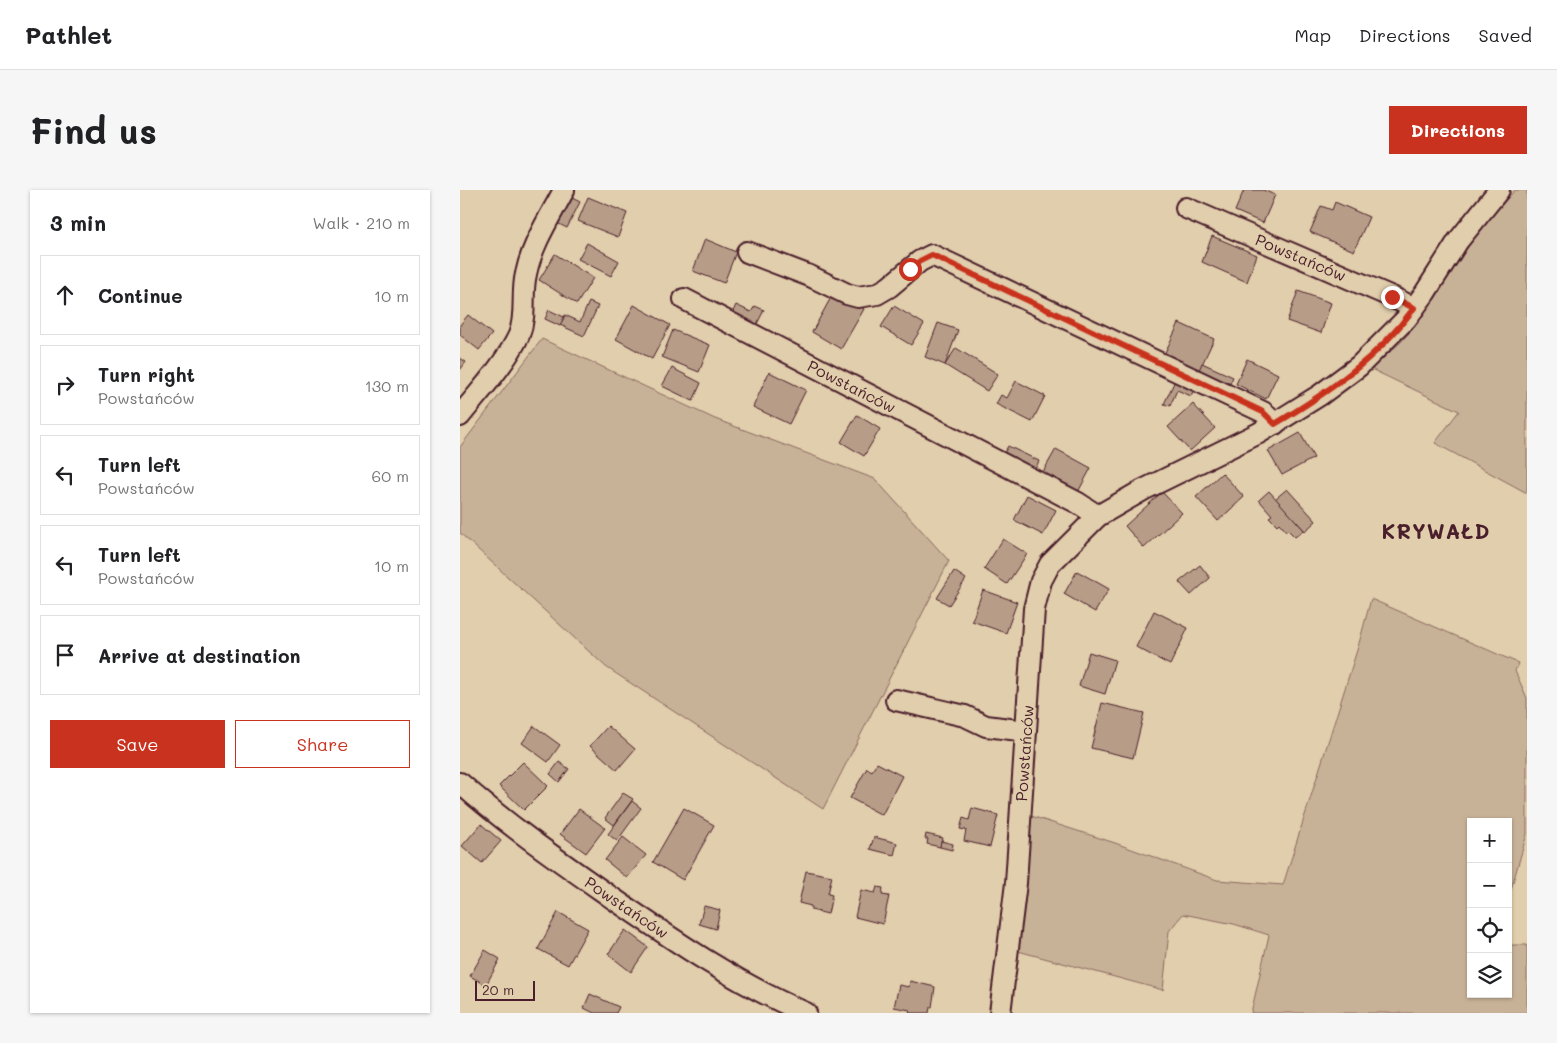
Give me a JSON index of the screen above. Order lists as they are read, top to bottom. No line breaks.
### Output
{"streets":{"street":["Powstańców"]},"districts":["KRYWAŁD"],"scale_bar":"20 m","page":{"header":"Pathlet","nav":["Map","Directions","Saved"],"buttons":["Directions",["Save","Share"]],"title":"Find us","heading":["3 min","Walk · 210 m"],"list":[["Continue","10 m"],["Turn right","Powstańców","130 m"],["Turn left","Powstańców","60 m"],["Turn left","Powstańców","10 m"],"Arrive at destination"],"map_buttons":["+","−"],"scale":"20 m"}}
